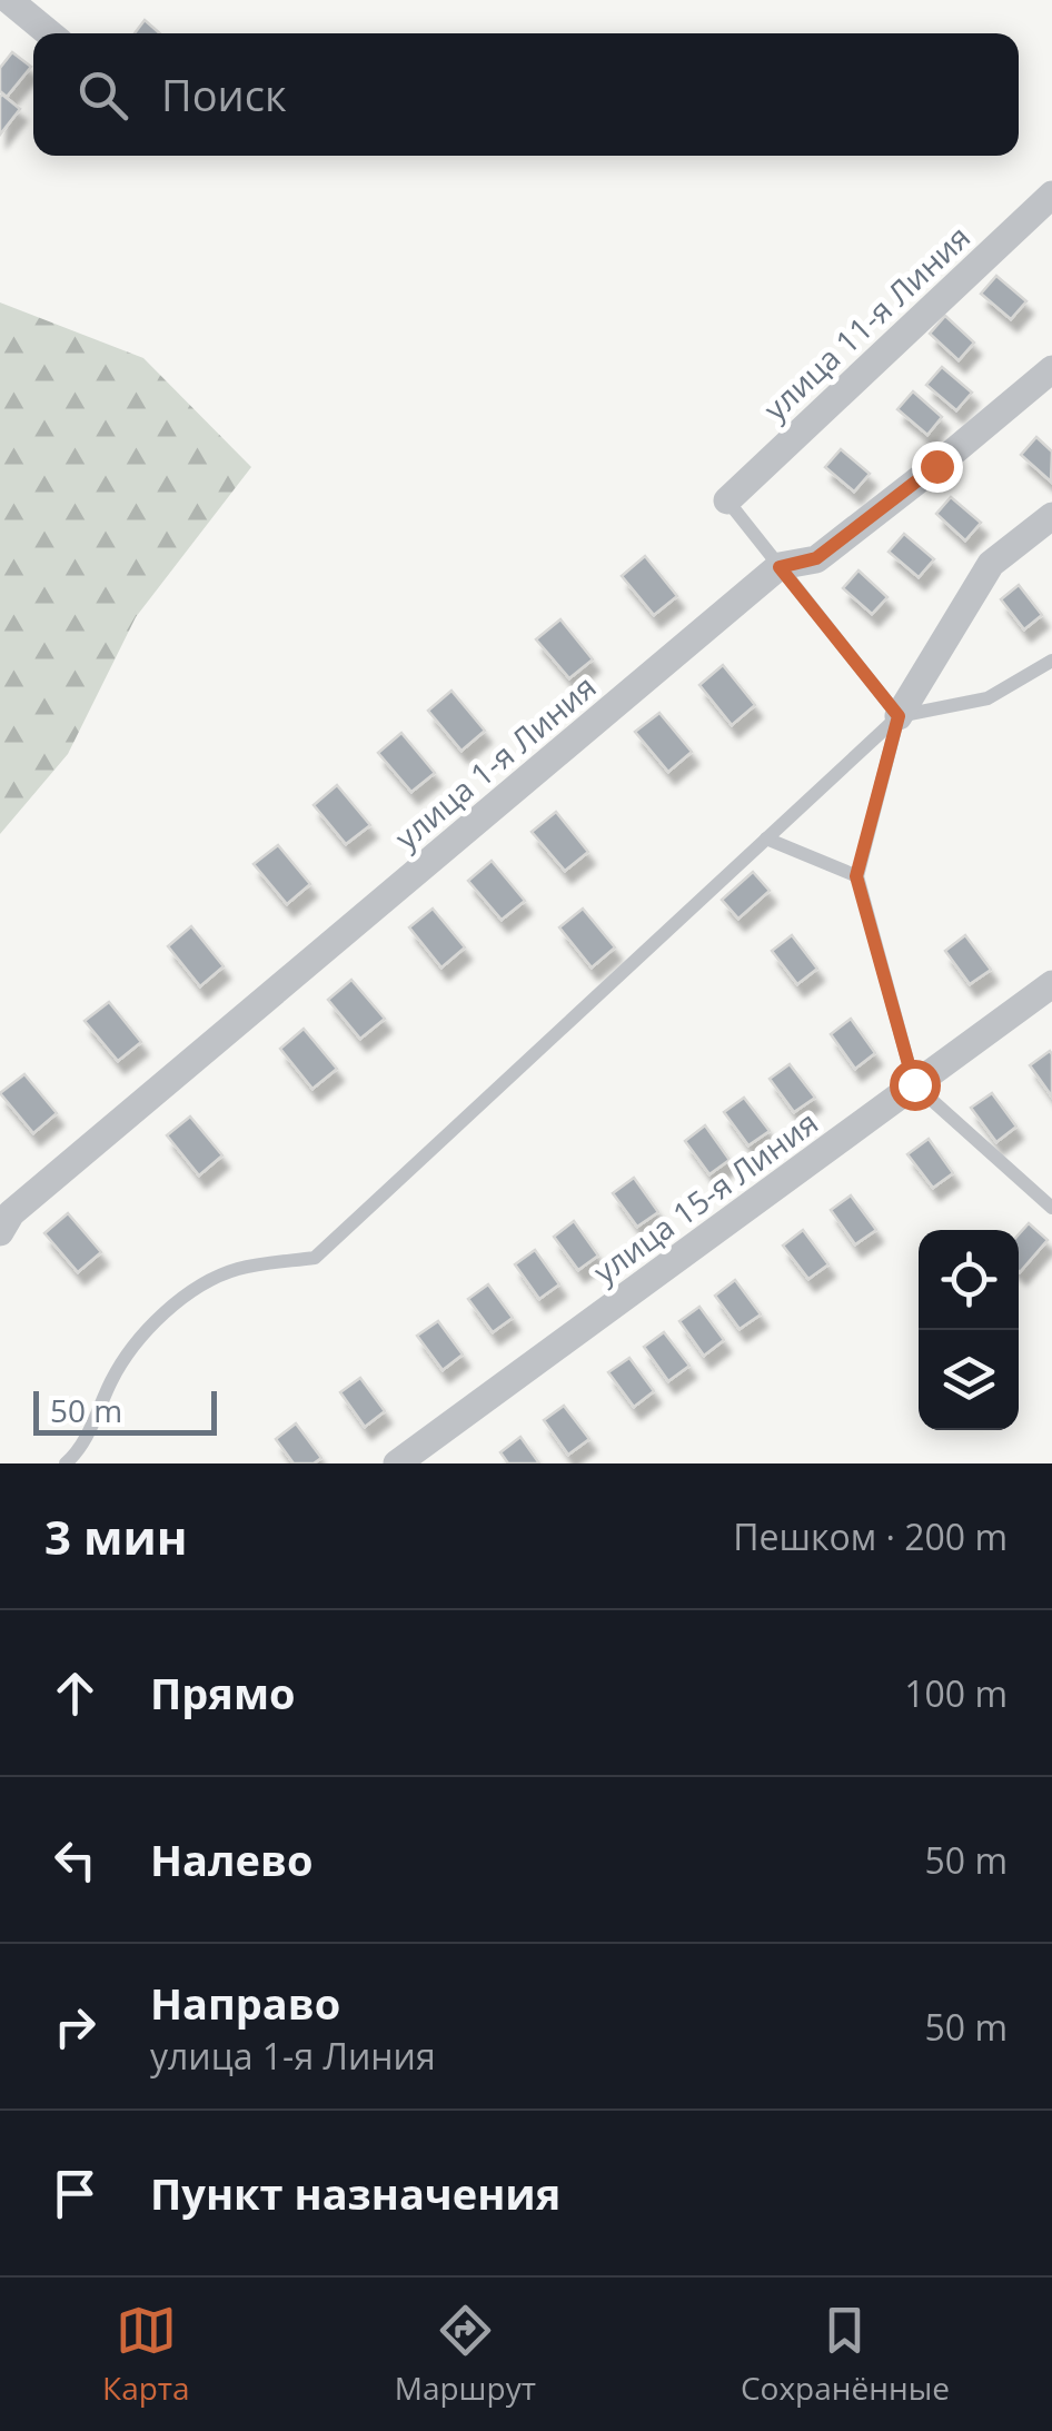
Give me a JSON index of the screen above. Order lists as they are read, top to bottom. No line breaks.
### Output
{"streets":{"street":["улица 11-я Линия","улица 1-я Линия","улица 15-я Линия"]},"scale_bar":"50 m","page":{"search":"Поиск","scale":"50 m","heading":["3 мин","Пешком · 200 m"],"list":[["Прямо","100 m"],["Налево","50 m"],["Направо","улица 1-я Линия","50 m"],"Пункт назначения"],"nav":["Карта","Маршрут","Сохранённые"]}}
